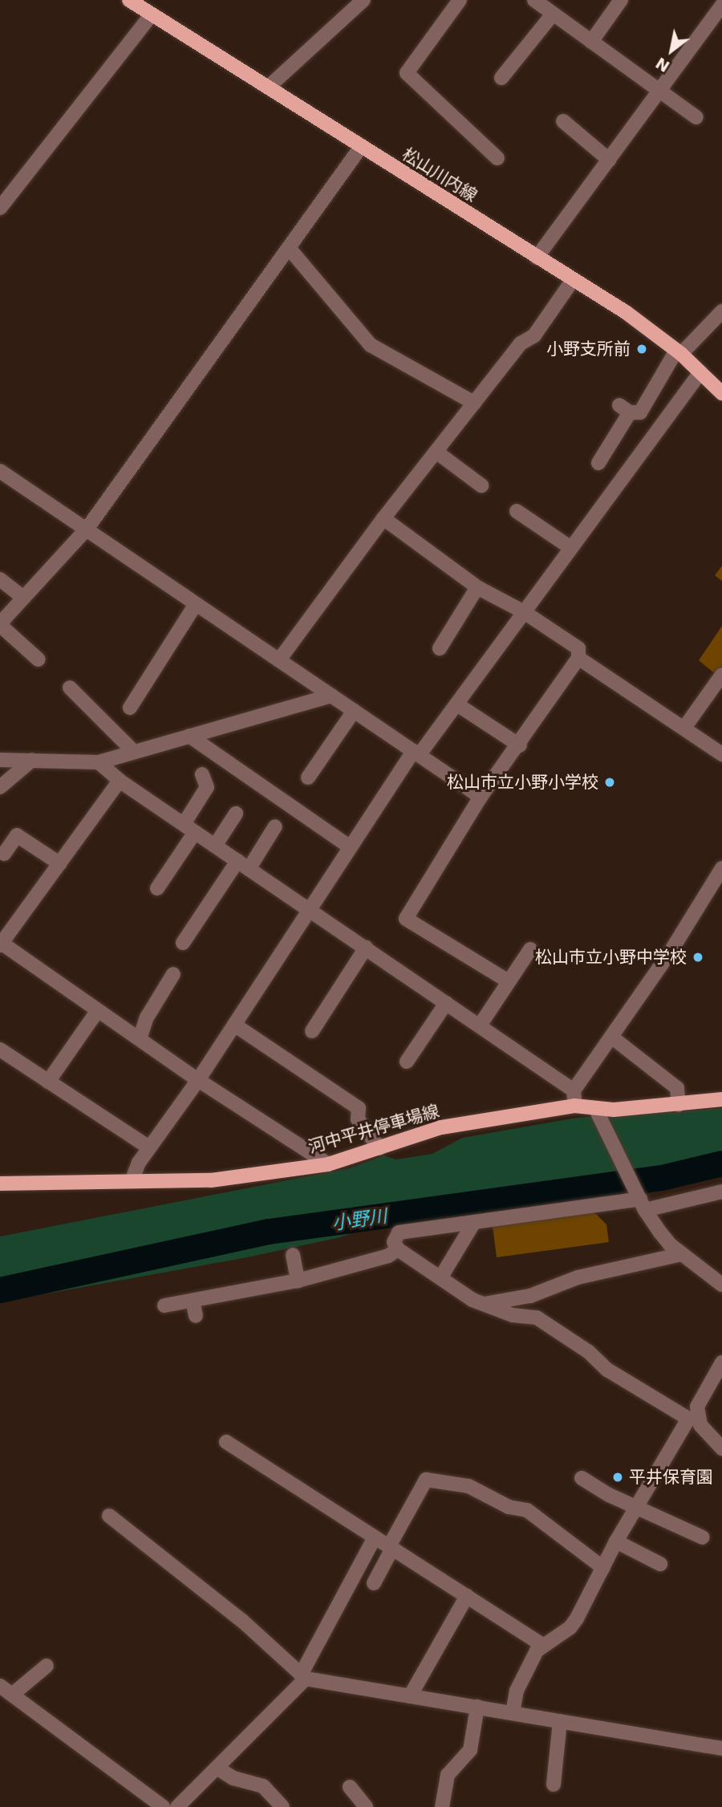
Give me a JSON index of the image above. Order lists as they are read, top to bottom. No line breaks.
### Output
{"streets":{"main road":["松山川内線","河中平井停車場線"]},"water":["小野川"],"places":["小野支所前","松山市立小野小学校","松山市立小野中学校","平井保育園"],"north":"bottom left"}
